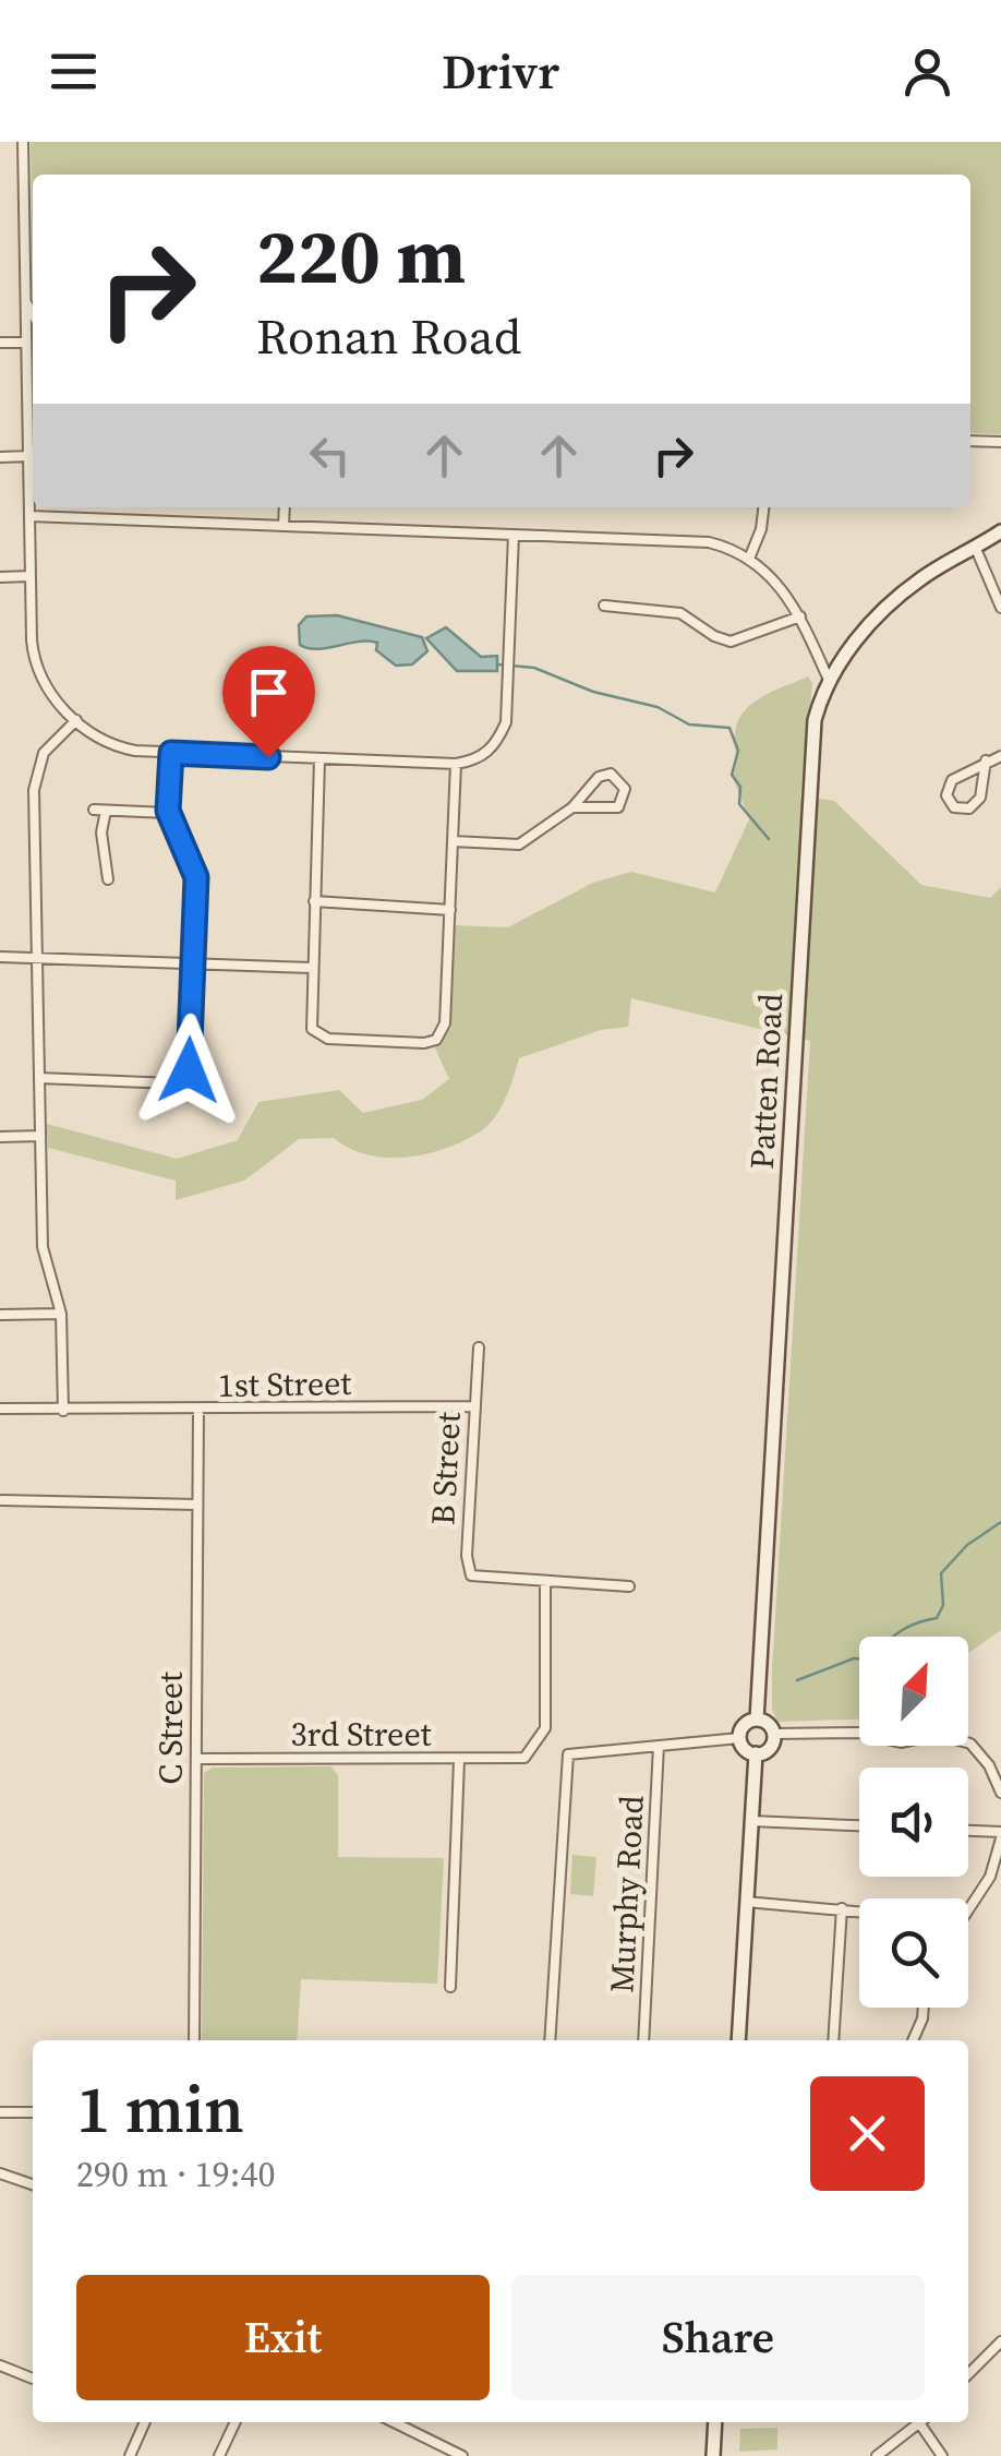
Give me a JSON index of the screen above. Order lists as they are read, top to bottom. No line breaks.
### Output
{"streets":{"street":["Patten Road","1st Street","B Street","C Street","3rd Street","Murphy Road"]},"crossings":[["1st Street","B Street"],["1st Street","C Street"],["B Street","3rd Street"],["C Street","3rd Street"]],"north":"top right","page":{"header":"Drivr","turn":["220 m","Ronan Road"],"heading":["1 min","290 m · 19:40"],"buttons":["Exit","Share"]}}
